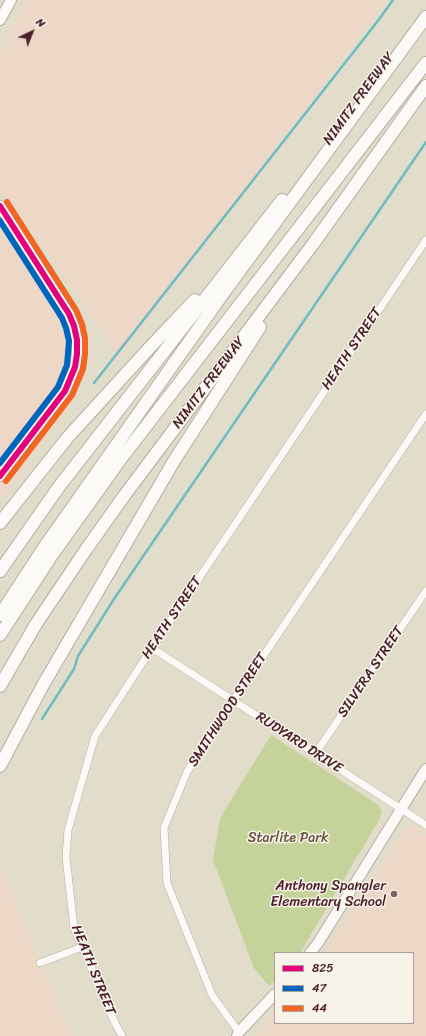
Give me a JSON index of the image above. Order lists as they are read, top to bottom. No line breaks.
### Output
{"streets":{"highway":["NIMITZ FREEWAY"],"street":["HEATH STREET","SILVERA STREET","SMITHWOOD STREET","RUDYARD DRIVE"]},"crossings":[["HEATH STREET","RUDYARD DRIVE"],["SILVERA STREET","RUDYARD DRIVE"],["SMITHWOOD STREET","RUDYARD DRIVE"]],"parks":["Starlite Park"],"places":["Anthony Spangler Elementary School"],"lines":["transit line 44","transit line 825","transit line 47"],"legend":["825","47","44"],"north":"top right"}
